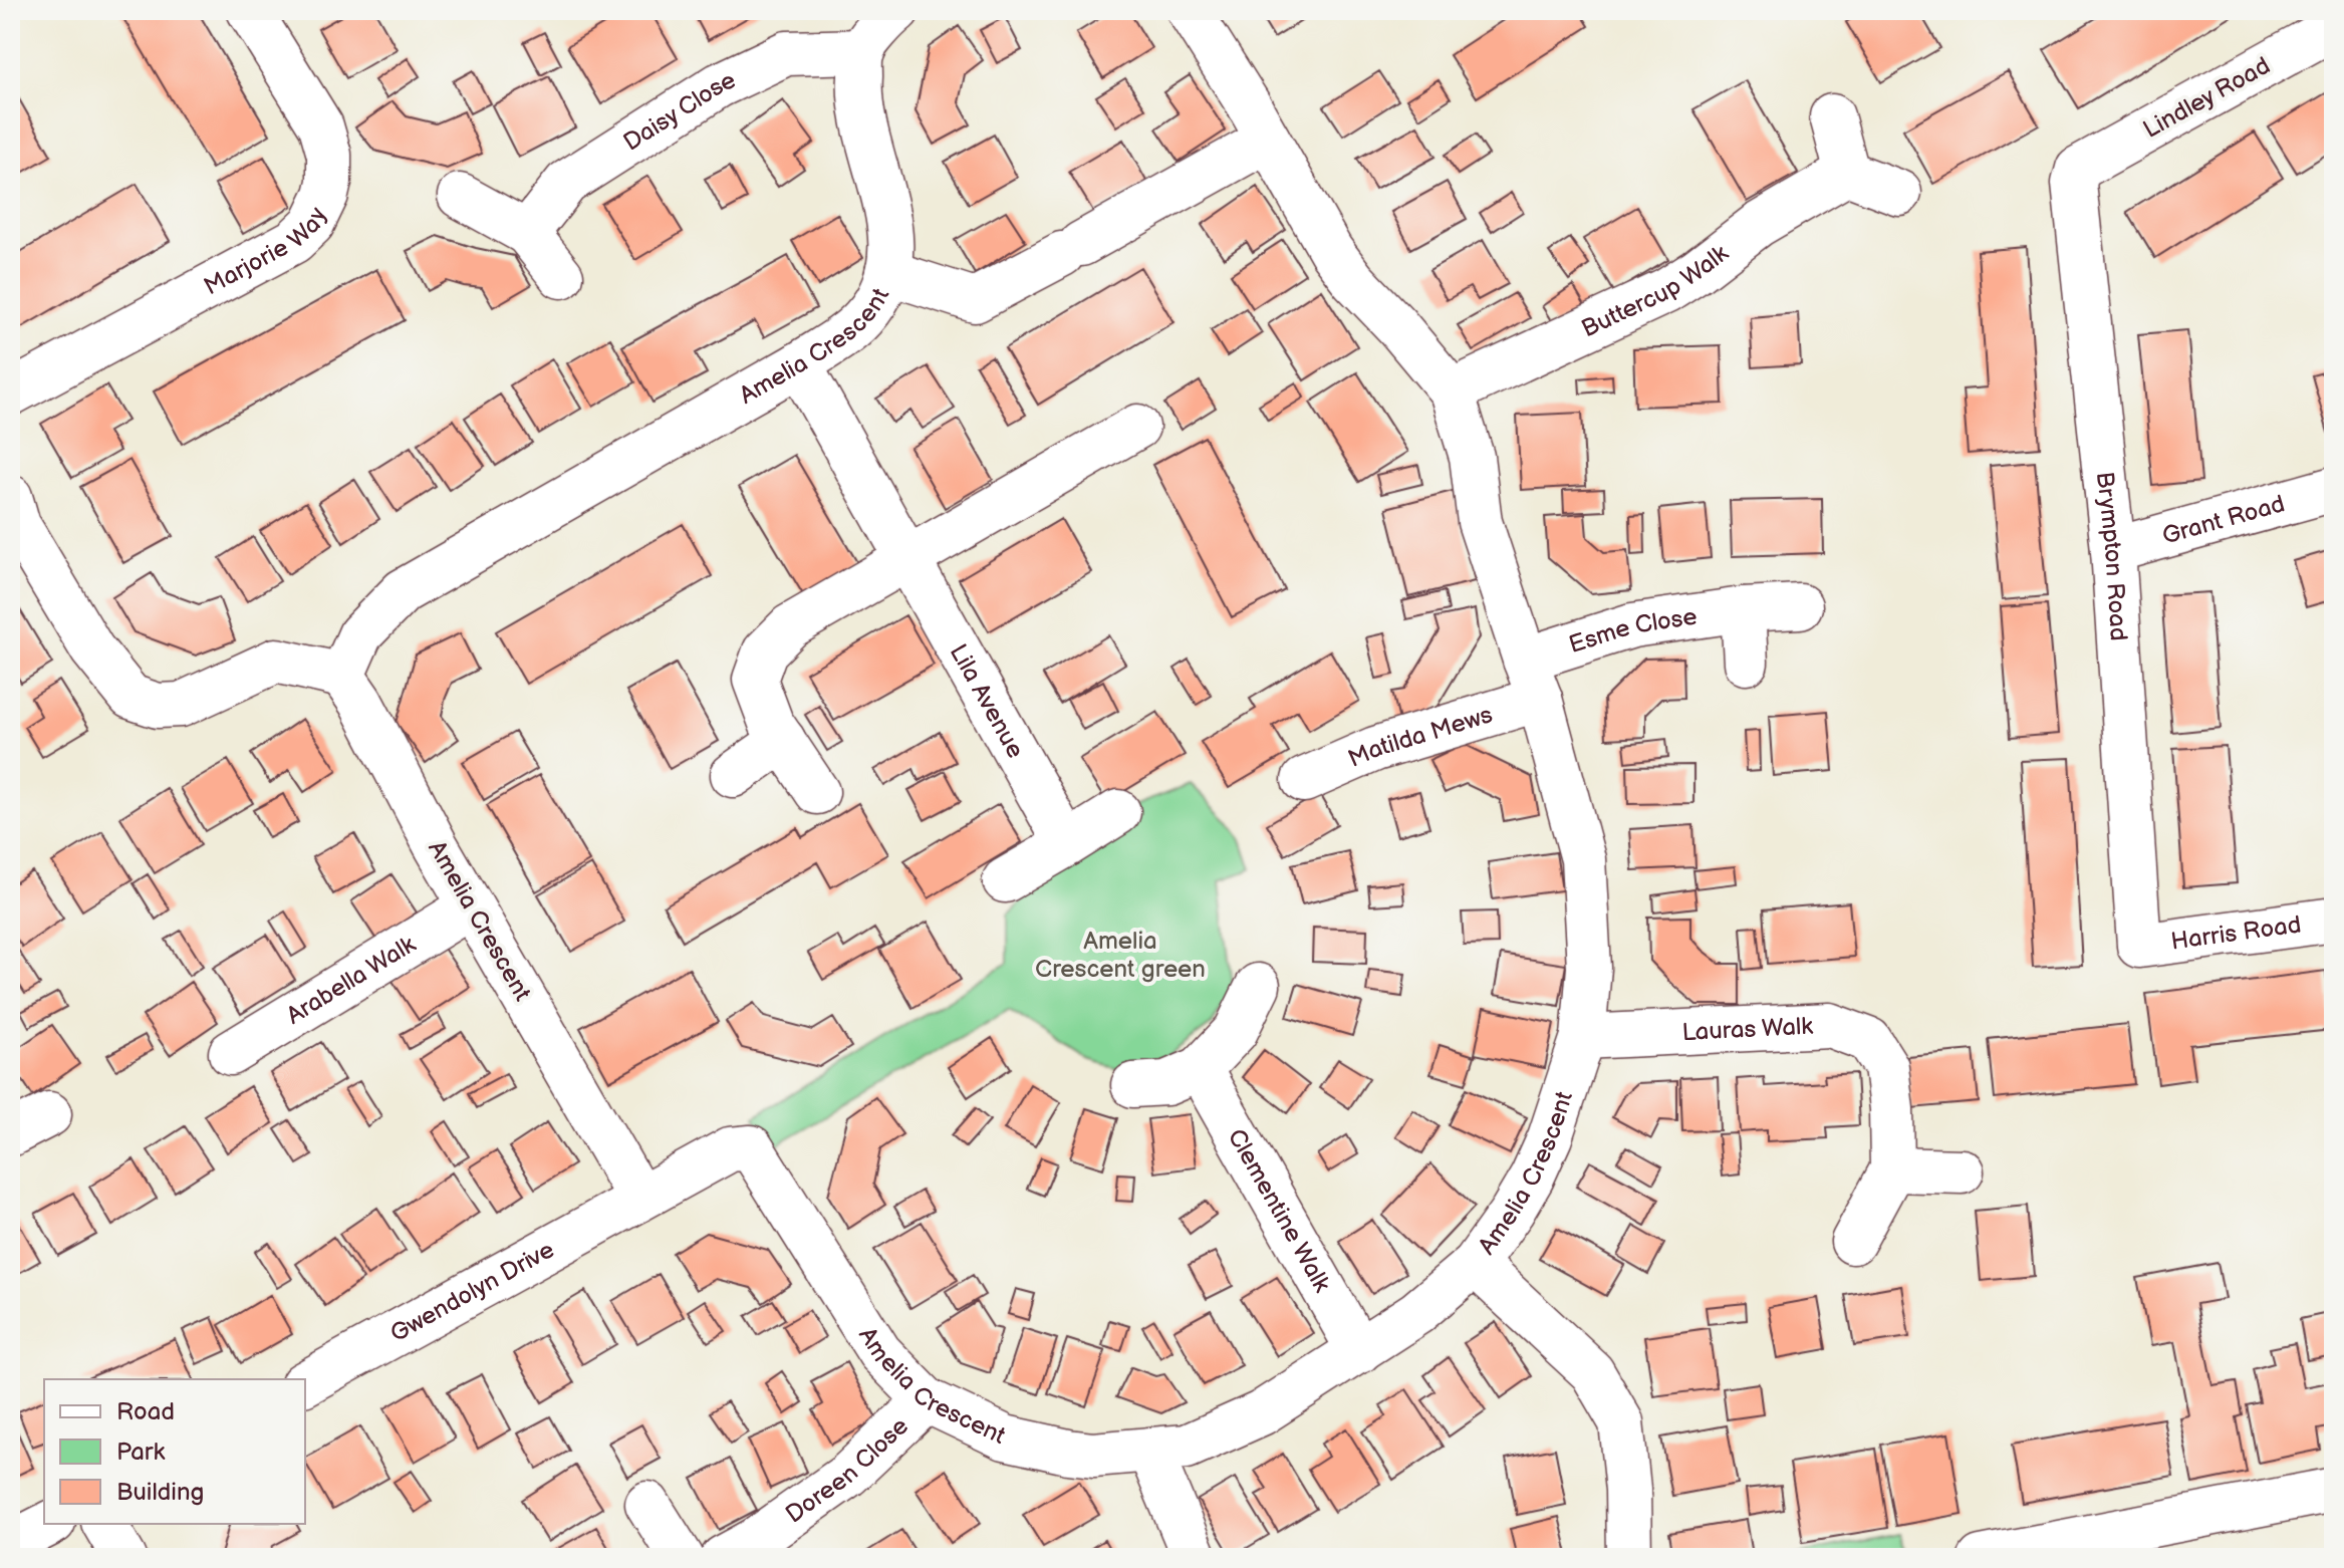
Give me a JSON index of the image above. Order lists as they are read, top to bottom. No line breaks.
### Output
{"streets":{"street":["Lindley Road","Daisy Close","Marjorie Way","Buttercup Walk","Amelia Crescent","Grant Road","Brympton Road","Esme Close","Lila Avenue","Matilda Mews","Harris Road","Arabella Walk","Lauras Walk","Clementine Walk","Gwendolyn Drive","Doreen Close"]},"crossings":[["Lindley Road","Brympton Road"],["Daisy Close","Amelia Crescent"],["Buttercup Walk","Amelia Crescent"],["Amelia Crescent","Esme Close"],["Amelia Crescent","Lila Avenue"],["Amelia Crescent","Matilda Mews"],["Amelia Crescent","Arabella Walk"],["Amelia Crescent","Lauras Walk"],["Amelia Crescent","Clementine Walk"],["Amelia Crescent","Gwendolyn Drive"],["Amelia Crescent","Doreen Close"],["Grant Road","Brympton Road"],["Brympton Road","Harris Road"],["Esme Close","Matilda Mews"]],"parks":["Amelia Crescent green"],"legend":["Road","Park","Building"]}
